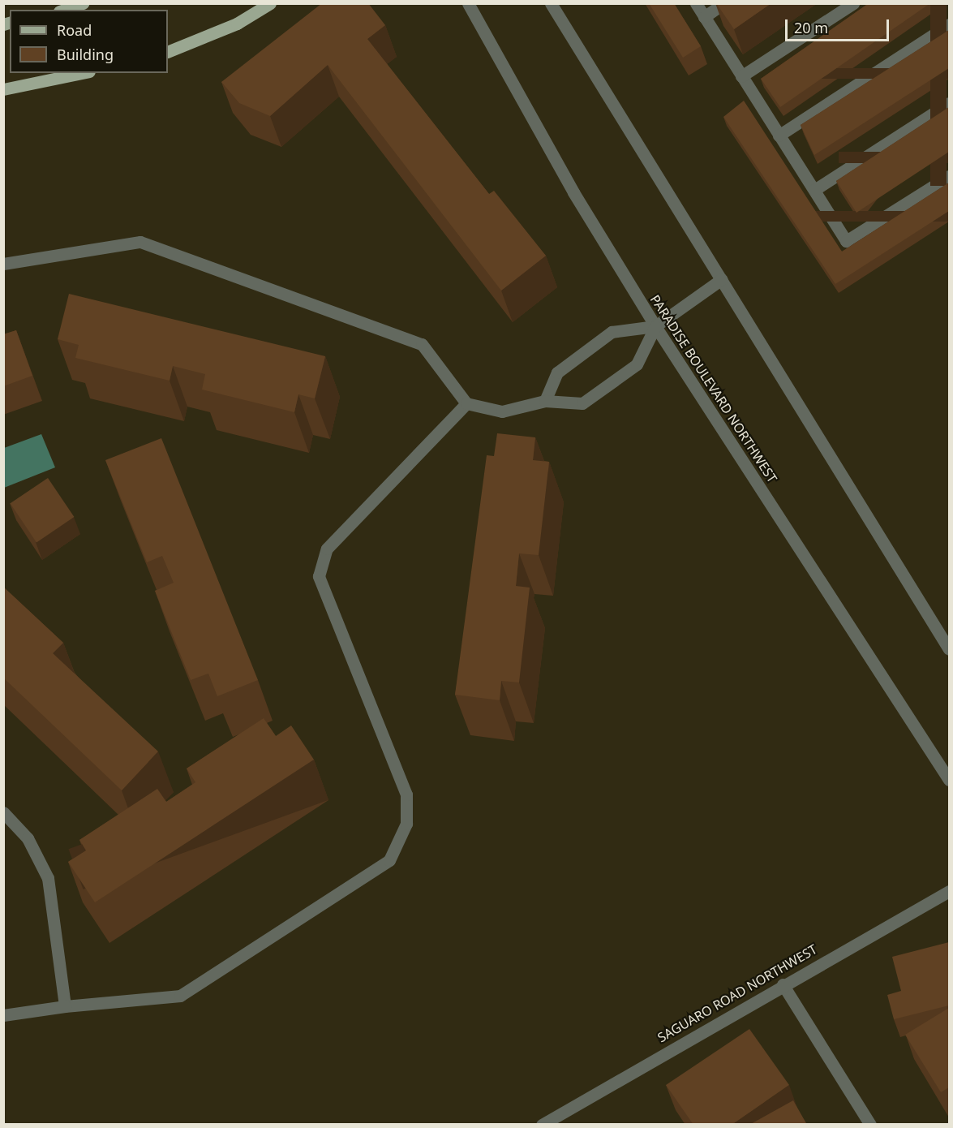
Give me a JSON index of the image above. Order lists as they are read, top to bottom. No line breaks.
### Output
{"streets":{"street":["PARADISE BOULEVARD NORTHWEST","SAGUARO ROAD NORTHWEST"]},"legend":["Road","Building"],"scale_bar":"20 m"}
